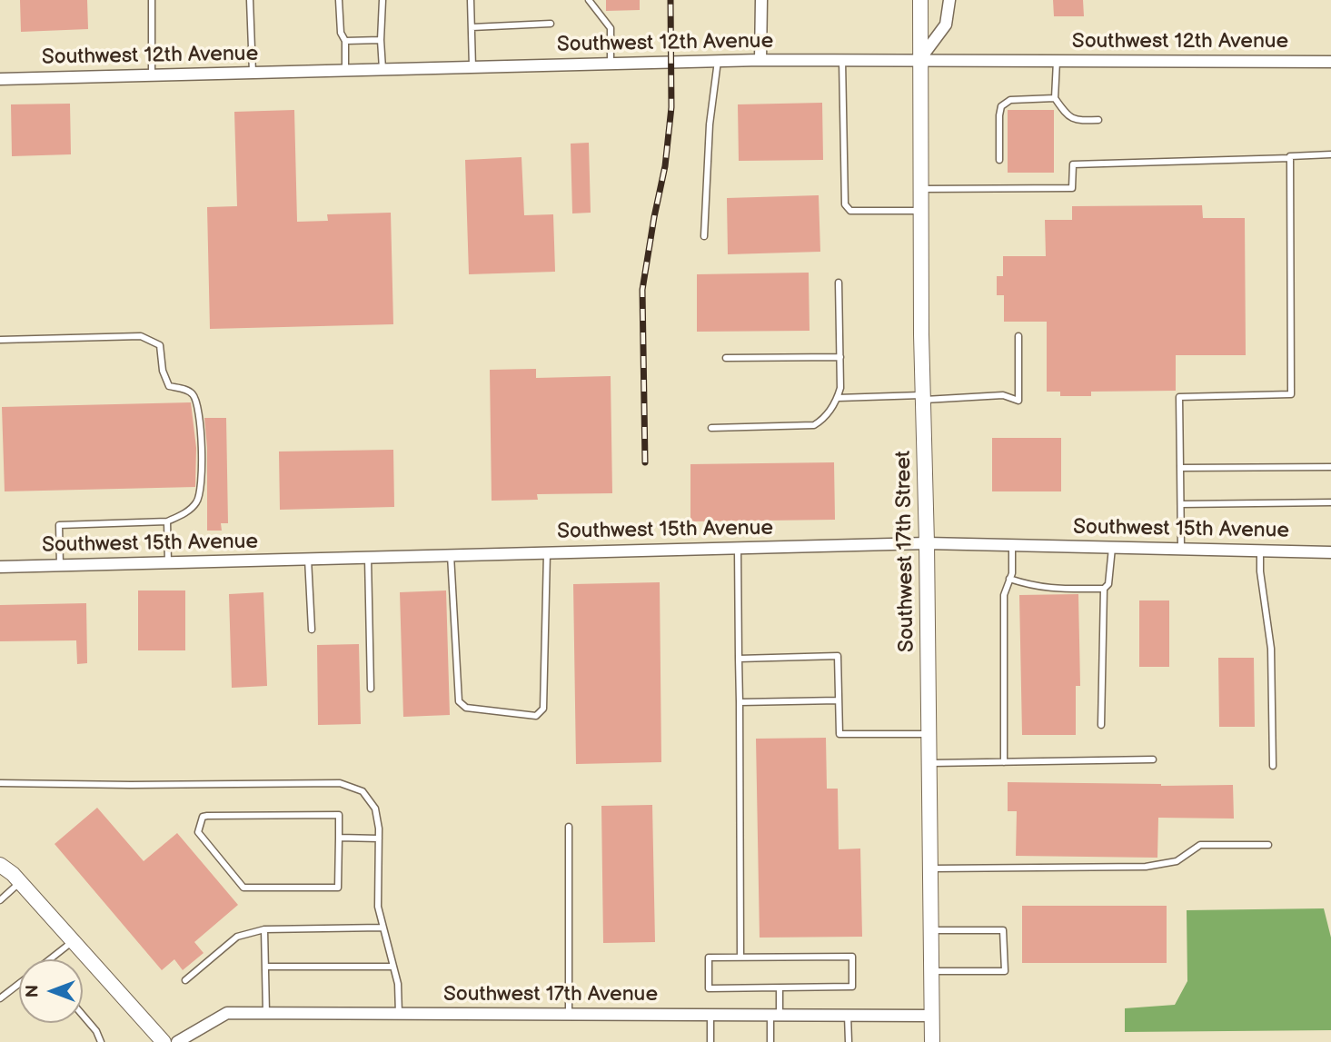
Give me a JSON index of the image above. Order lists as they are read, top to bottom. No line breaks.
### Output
{"streets":{"main road":["Southwest 17th Street"],"street":["Southwest 12th Avenue","Southwest 15th Avenue","Southwest 17th Avenue"]},"crossings":[["Southwest 12th Avenue","Southwest 17th Street"],["Southwest 15th Avenue","Southwest 17th Street"],["Southwest 17th Street","Southwest 17th Avenue"]],"north":"left"}
